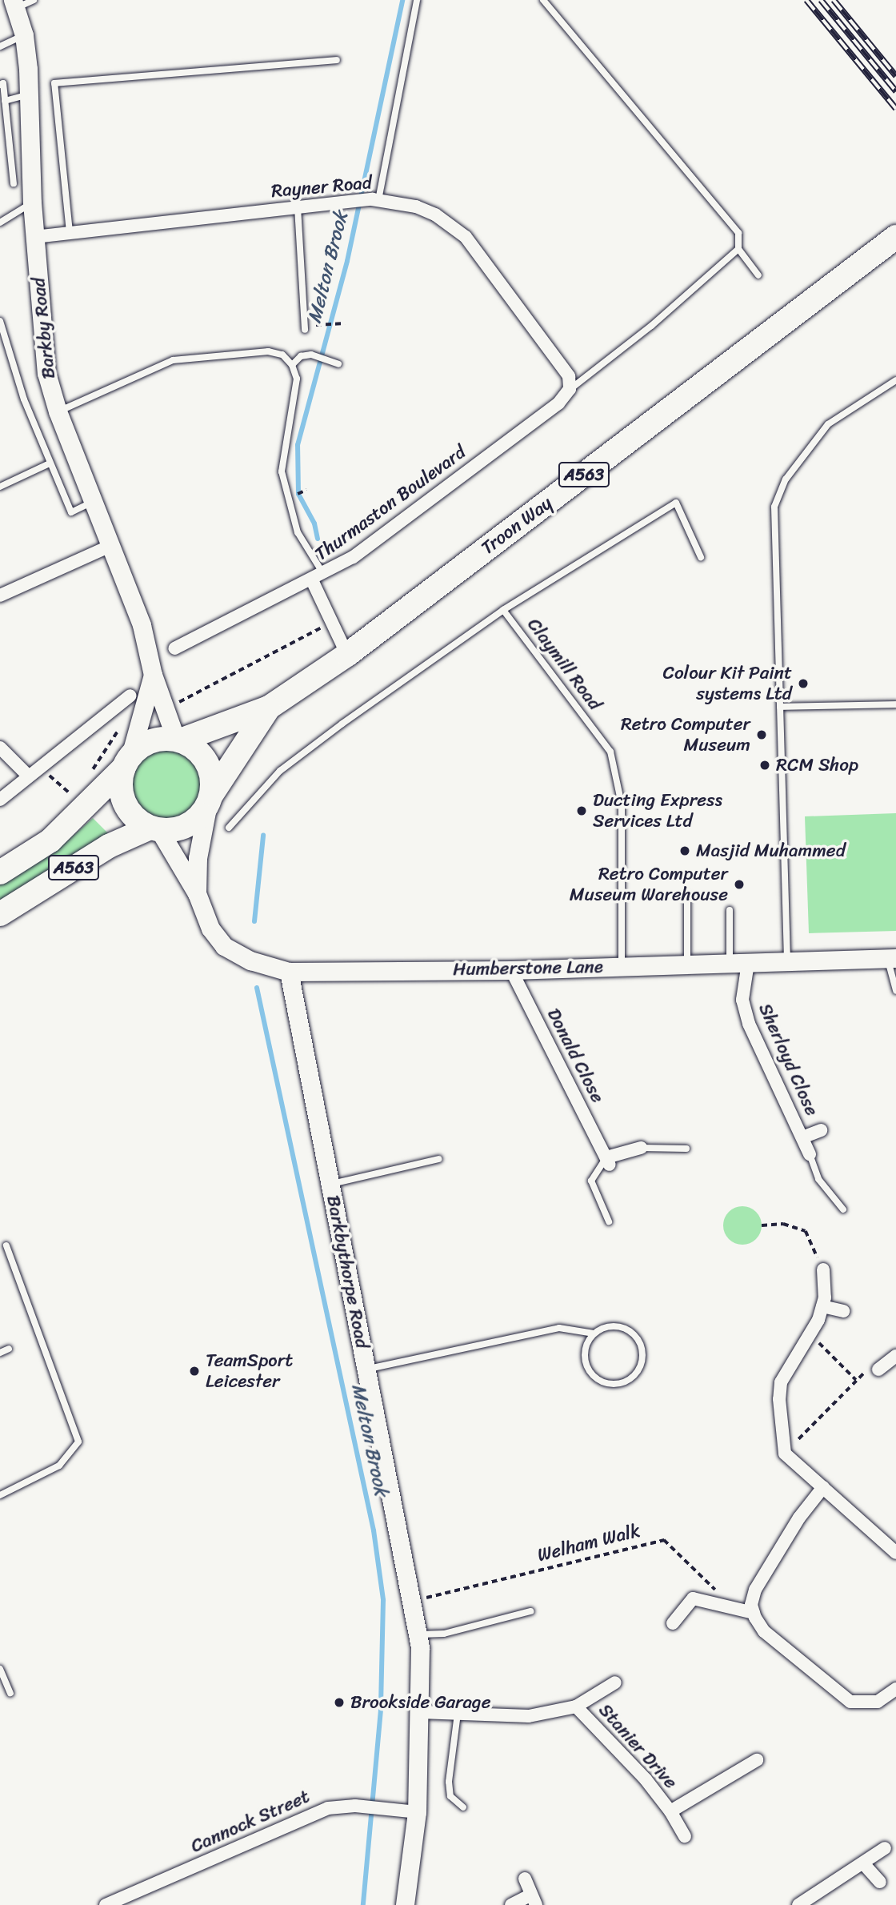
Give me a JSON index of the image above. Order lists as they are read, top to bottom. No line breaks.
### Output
{"streets":{"highway":["A563","Troon Way"],"street":["Rayner Road","Barkby Road","Thurmaston Boulevard","Humberstone Lane","Donald Close","Sherloyd Close","Barkbythorpe Road","Stanier Drive","Cannock Street"],"lane":["Claymill Road"],"path":["Welham Walk"]},"crossings":[["Rayner Road","Barkby Road"],["Rayner Road","Thurmaston Boulevard"],["Barkby Road","A563"],["Barkby Road","Troon Way"],["Barkby Road","Humberstone Lane"],["A563","Troon Way"],["A563","Humberstone Lane"],["Troon Way","Humberstone Lane"],["Claymill Road","Humberstone Lane"],["Humberstone Lane","Donald Close"],["Humberstone Lane","Sherloyd Close"],["Humberstone Lane","Barkbythorpe Road"],["Barkbythorpe Road","Welham Walk"],["Barkbythorpe Road","Stanier Drive"],["Barkbythorpe Road","Cannock Street"]],"water":["Melton Brook"],"places":["Colour Kit Paint systems Ltd","Retro Computer Museum","RCM Shop","Ducting Express Services Ltd","Masjid Muhammed","Retro Computer Museum Warehouse","TeamSport Leicester","Brookside Garage"]}
